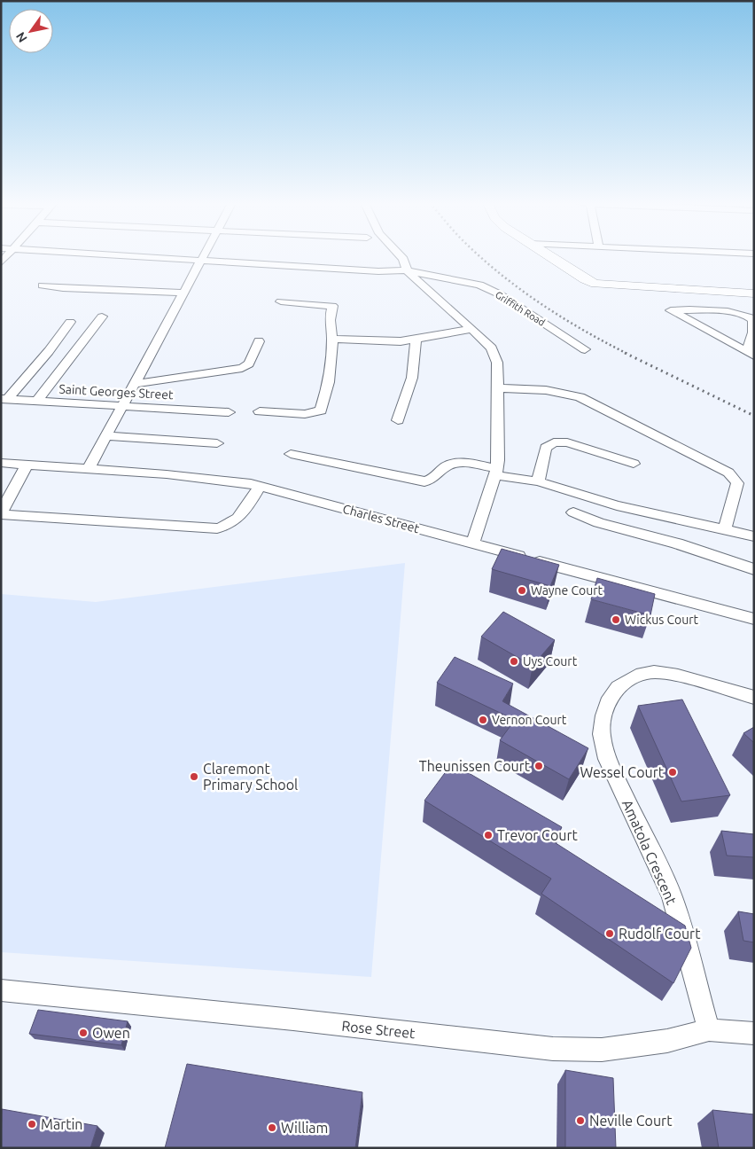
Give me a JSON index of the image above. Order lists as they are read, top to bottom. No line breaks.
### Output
{"streets":{"street":["Griffith Road","Saint Georges Street","Charles Street","Amatola Crescent","Rose Street"]},"crossings":[["Amatola Crescent","Rose Street"]],"places":["Wayne Court","Wickus Court","Uys Court","Vernon Court","Theunissen Court","Wessel Court","Claremont Primary School","Trevor Court","Rudolf Court","Owen","Neville Court","Martin","William"],"north":"bottom left"}
